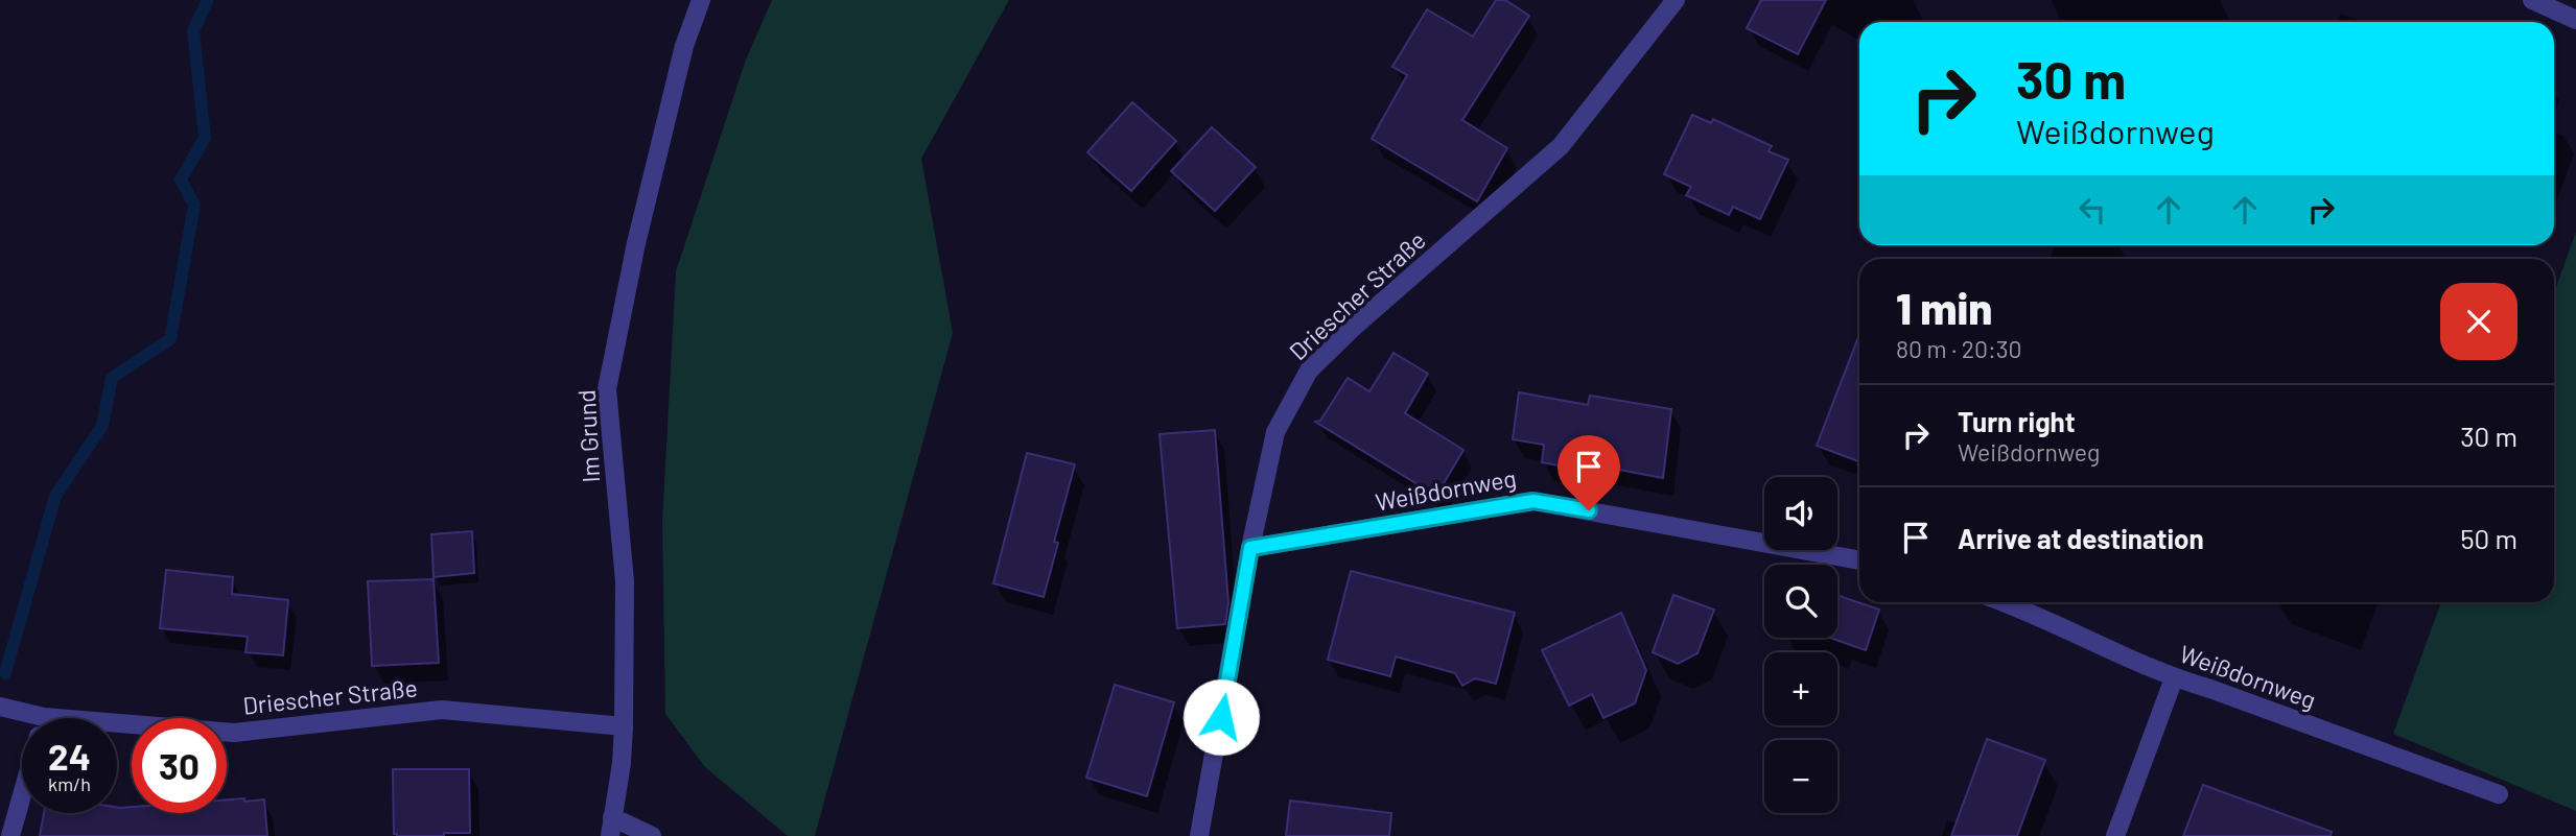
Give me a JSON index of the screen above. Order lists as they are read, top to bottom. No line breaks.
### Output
{"streets":{"street":["Driescher Straße","Im Grund","Weißdornweg"]},"crossings":[["Driescher Straße","Im Grund"],["Driescher Straße","Weißdornweg"]],"page":{"turn":["30 m","Weißdornweg"],"heading":["1 min","80 m · 20:30"],"list":[{"name":"Turn right","note":"Weißdornweg","value":"30 m"},{"name":"Arrive at destination","value":"50 m"}],"map_buttons":["+","−"],"speed":"24 km/h","limit":"30"}}
